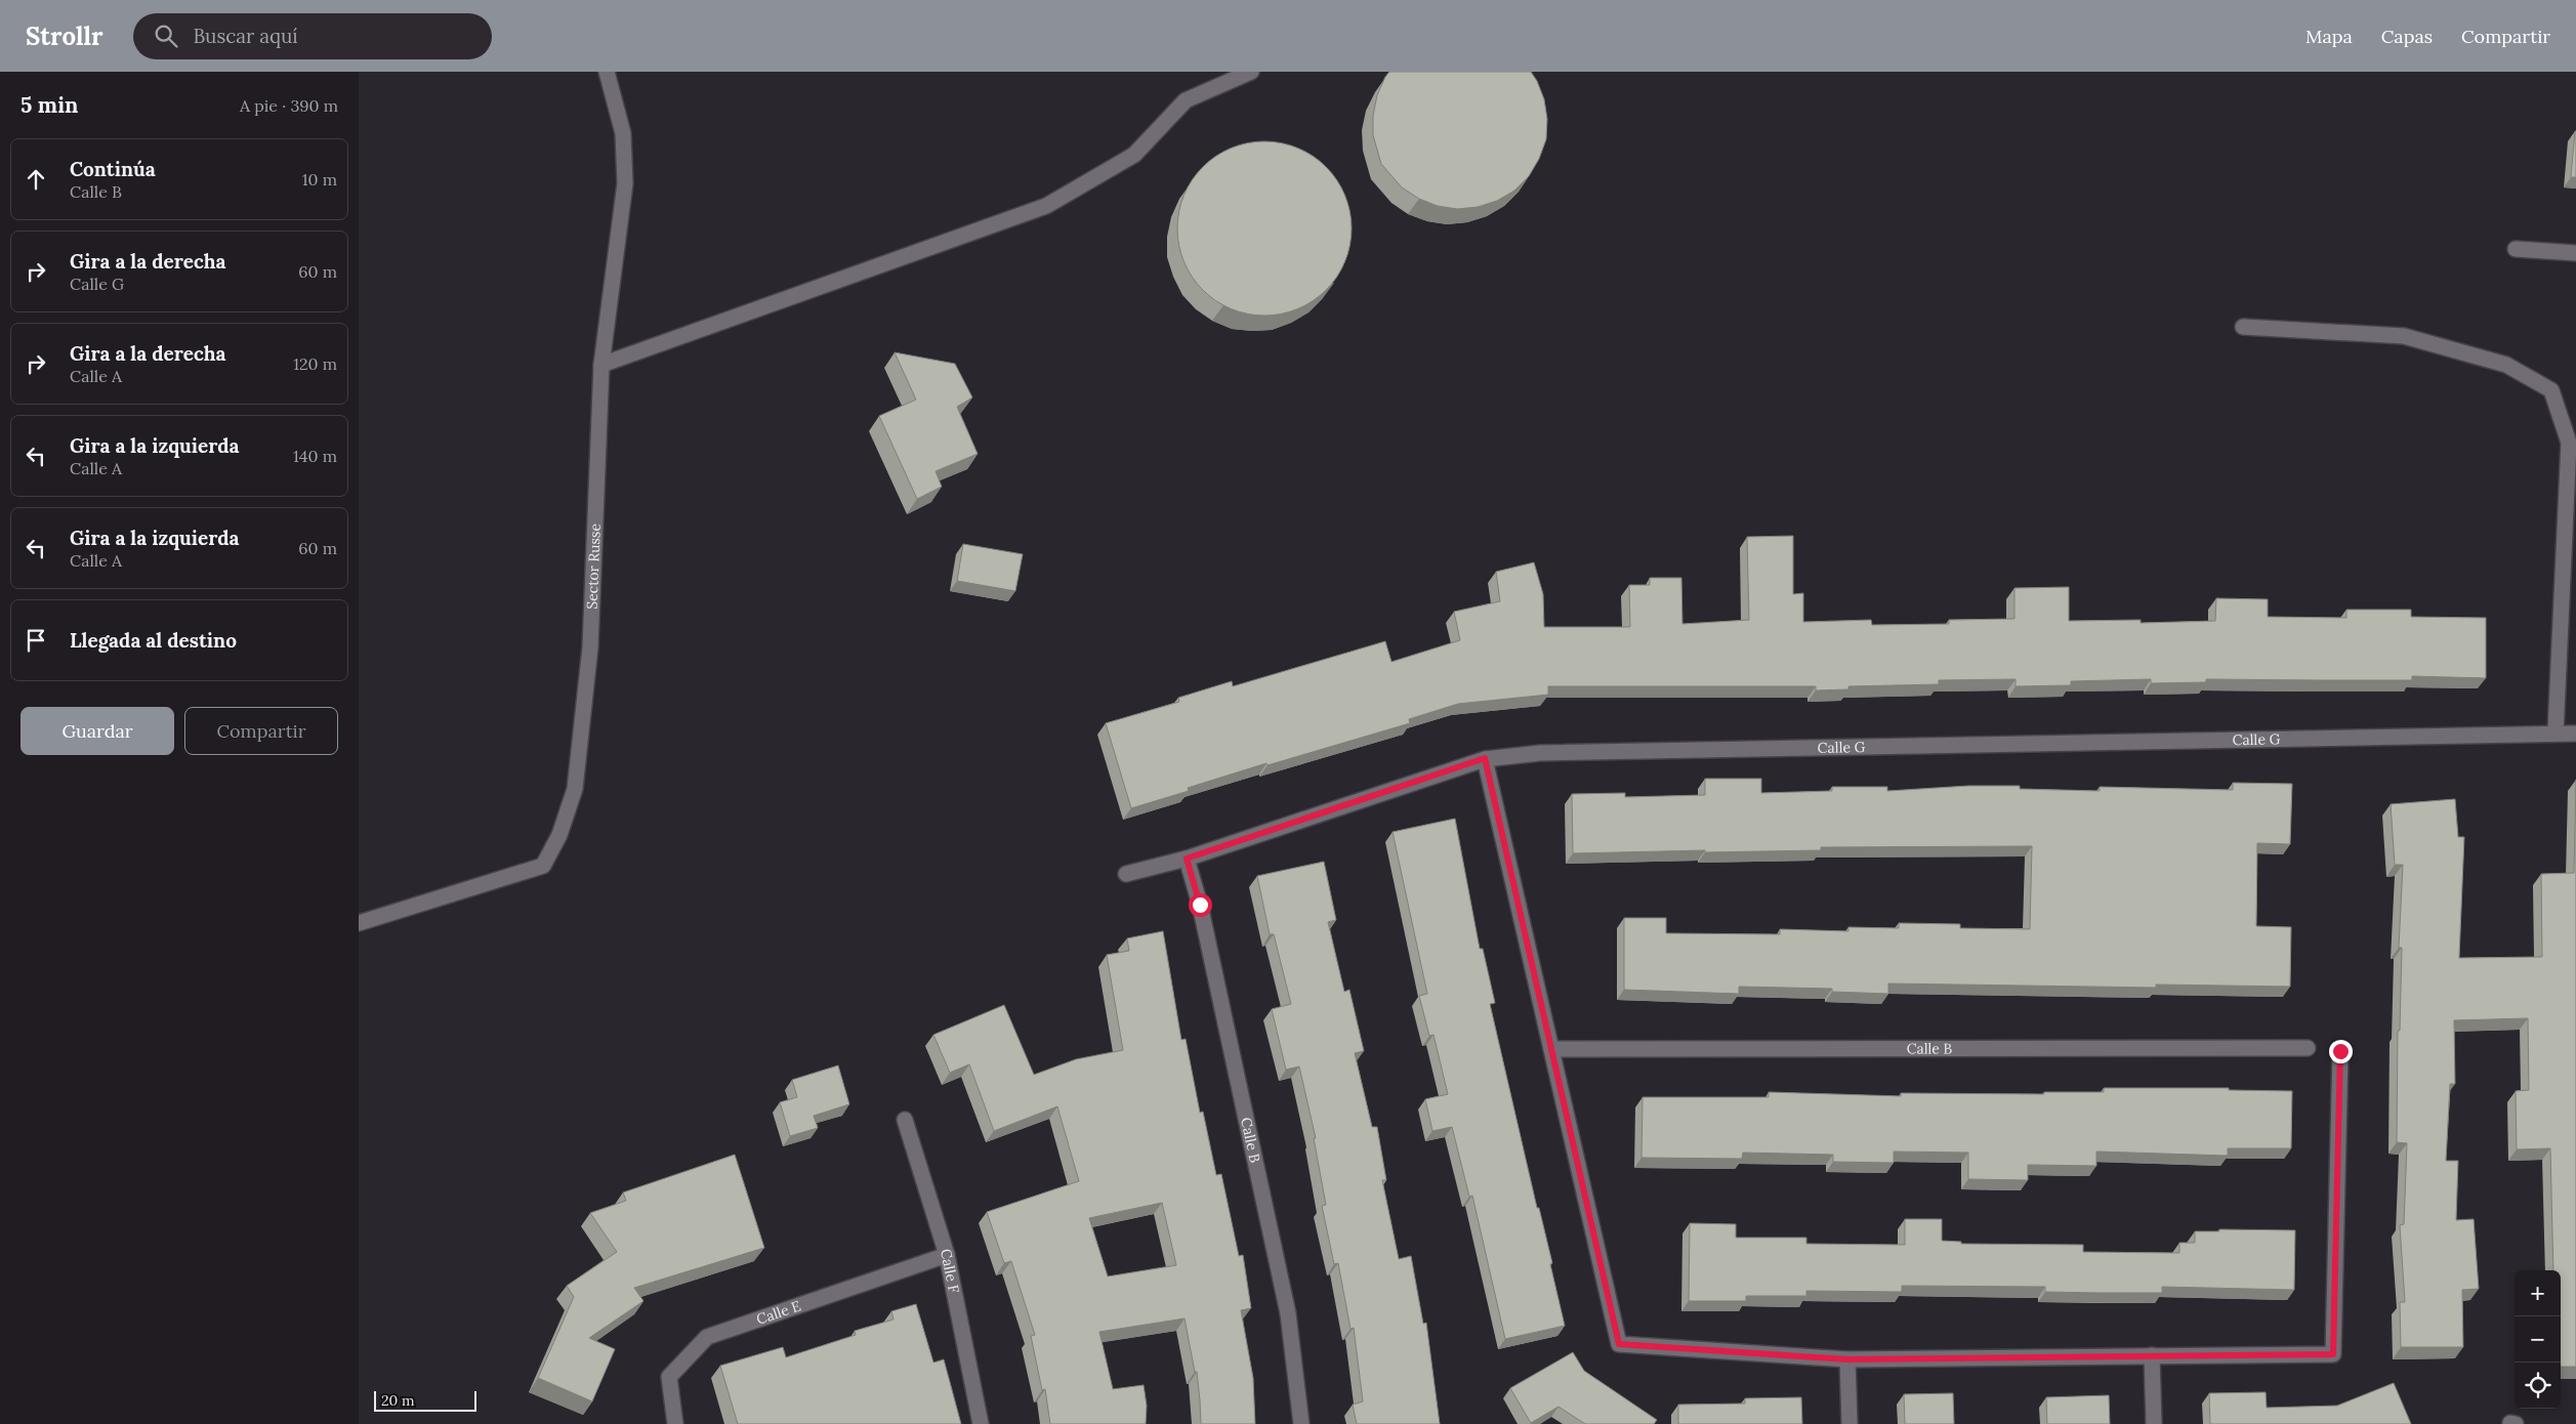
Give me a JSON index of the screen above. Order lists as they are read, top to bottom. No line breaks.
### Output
{"streets":{"street":["Sector Russe","Calle G","Calle B","Calle F","Calle E"]},"crossings":[["Calle G","Calle B"],["Calle F","Calle E"]],"scale_bar":"20 m","page":{"header":"Strollr","search":"Buscar aquí","nav":["Mapa","Capas","Compartir"],"heading":["5 min","A pie · 390 m"],"list":[["Continúa","Calle B","10 m"],["Gira a la derecha","Calle G","60 m"],["Gira a la derecha","Calle A","120 m"],["Gira a la izquierda","Calle A","140 m"],["Gira a la izquierda","Calle A","60 m"],"Llegada al destino"],"buttons":["Guardar","Compartir"],"map_buttons":["+","−"],"scale":"20 m"}}
